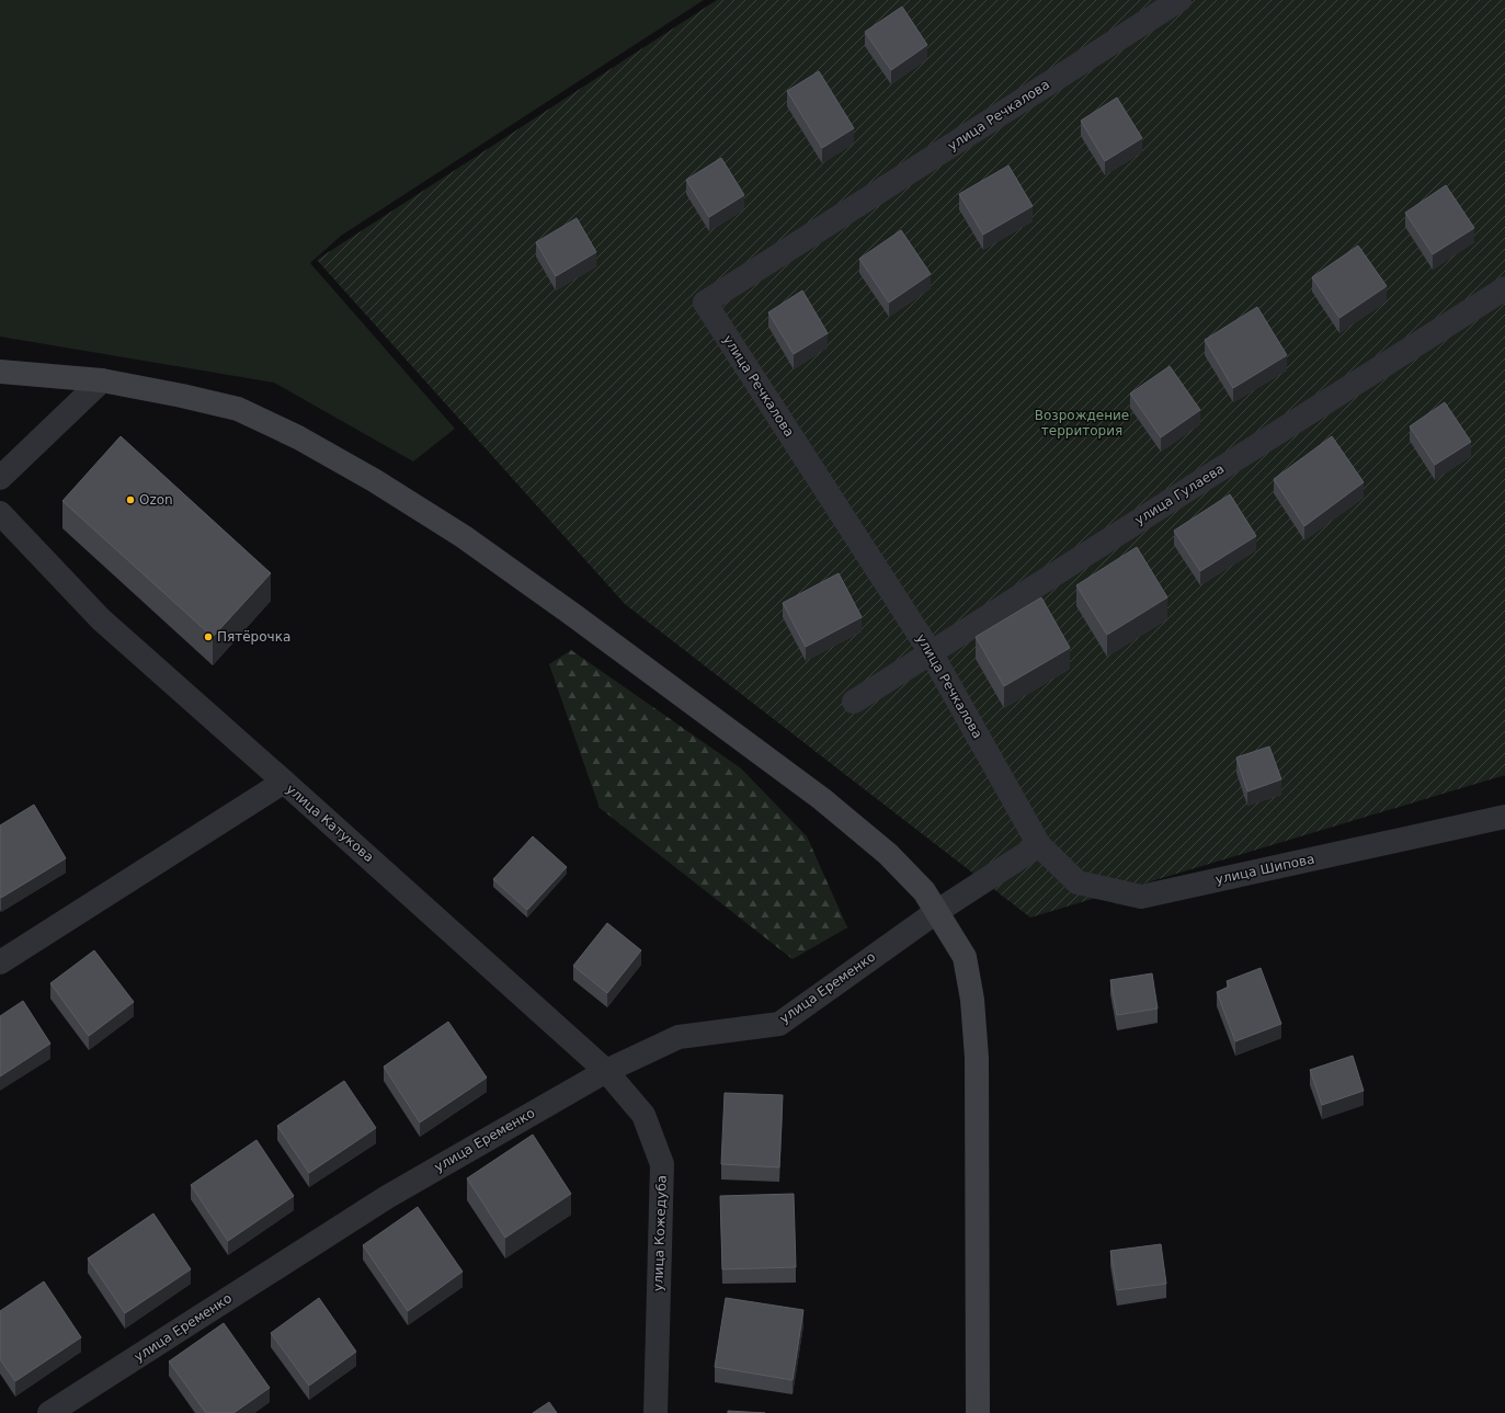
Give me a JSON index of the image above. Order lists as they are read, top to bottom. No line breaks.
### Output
{"streets":{"street":["улица Речкалова","улица Гулаева","улица Катукова","улица Шипова","улица Еременко","улица Кожедуба"]},"crossings":[["улица Речкалова","улица Гулаева"],["улица Речкалова","улица Шипова"],["улица Катукова","улица Еременко"],["улица Катукова","улица Кожедуба"],["улица Еременко","улица Кожедуба"]],"parks":["Возрождение территория"],"places":["Ozon","Пятёрочка"]}
